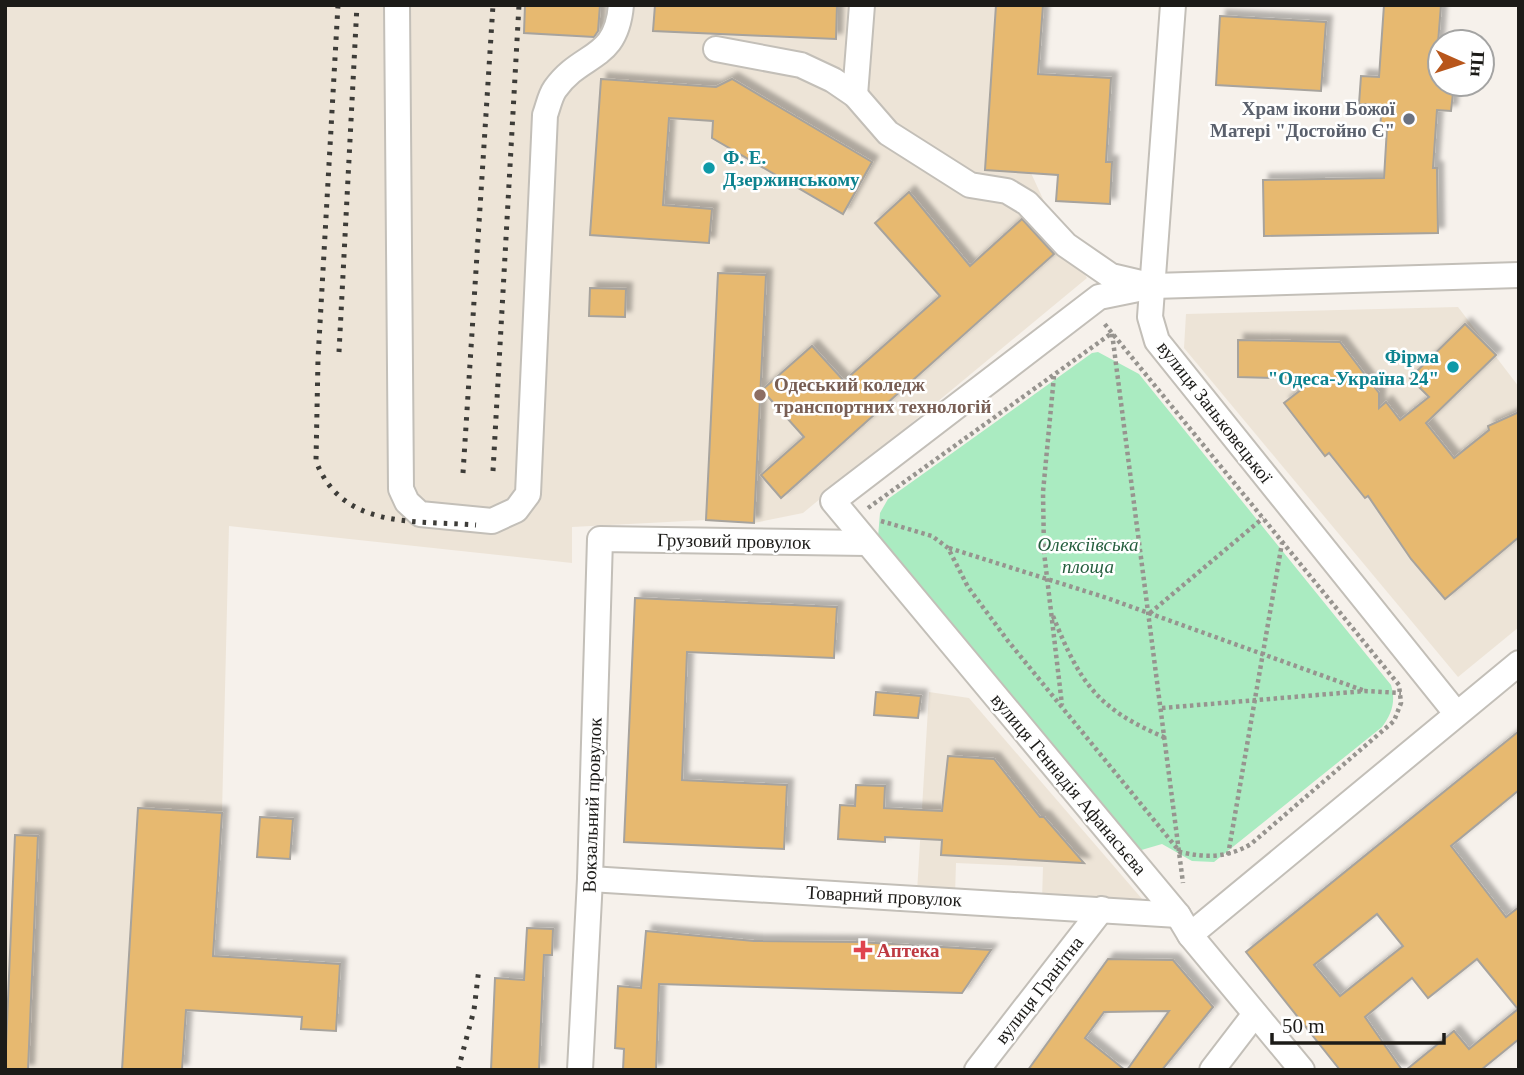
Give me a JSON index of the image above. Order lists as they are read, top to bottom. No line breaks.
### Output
{"streets":{"street":["вулиця Заньковецької","Грузовий провулок","вулиця Геннадія Афанасьєва","Вокзальний провулок","Товарний провулок","вулиця Гранітна"]},"crossings":[["Грузовий провулок","вулиця Геннадія Афанасьєва"],["Грузовий провулок","Вокзальний провулок"],["вулиця Геннадія Афанасьєва","Товарний провулок"],["Вокзальний провулок","Товарний провулок"],["Товарний провулок","вулиця Гранітна"]],"parks":["Олексіївська площа"],"places":{"other":["Храм ікони Божої Матері \"Достойно Є\"","Ф. Е. Дзержинському","Фірма \"Одеса-Україна 24\"","Одеський коледж транспортних технологій"],"health":["Аптека"]},"scale_bar":"50 m","north":"right"}
